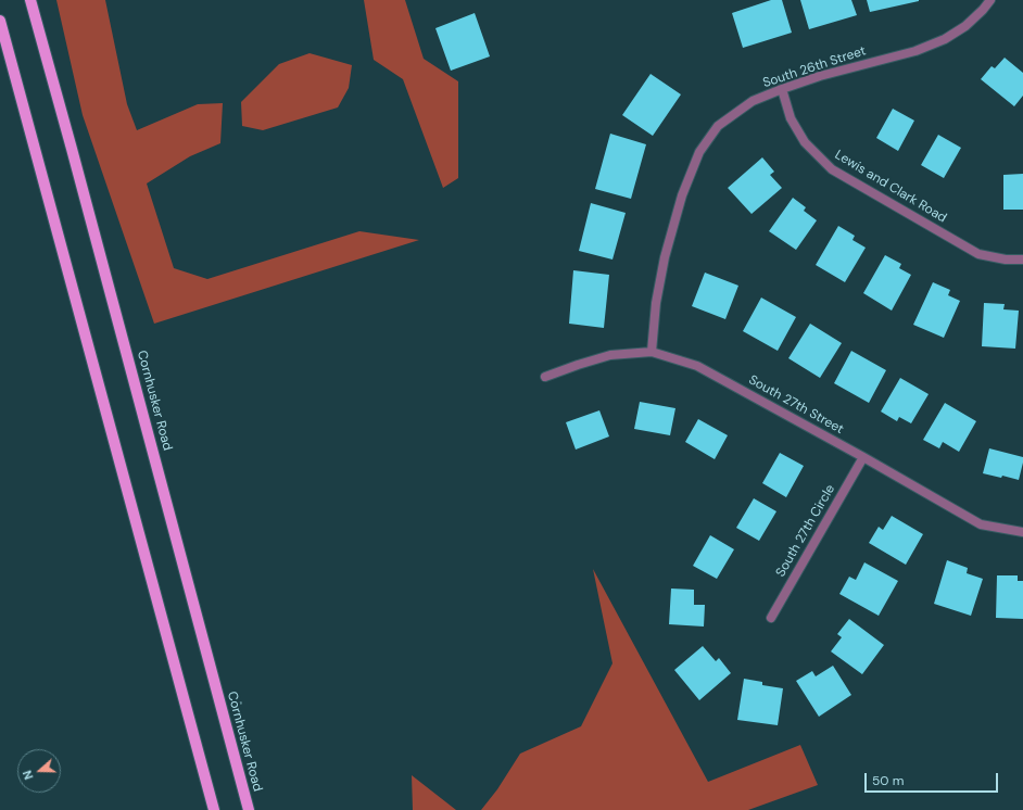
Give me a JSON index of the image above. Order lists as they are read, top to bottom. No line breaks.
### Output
{"streets":{"main road":["Cornhusker Road"],"street":["South 26th Street","Lewis and Clark Road","South 27th Street","South 27th Circle"]},"crossings":[["South 26th Street","Lewis and Clark Road"],["South 26th Street","South 27th Street"],["South 27th Street","South 27th Circle"]],"scale_bar":"50 m","north":"left"}
